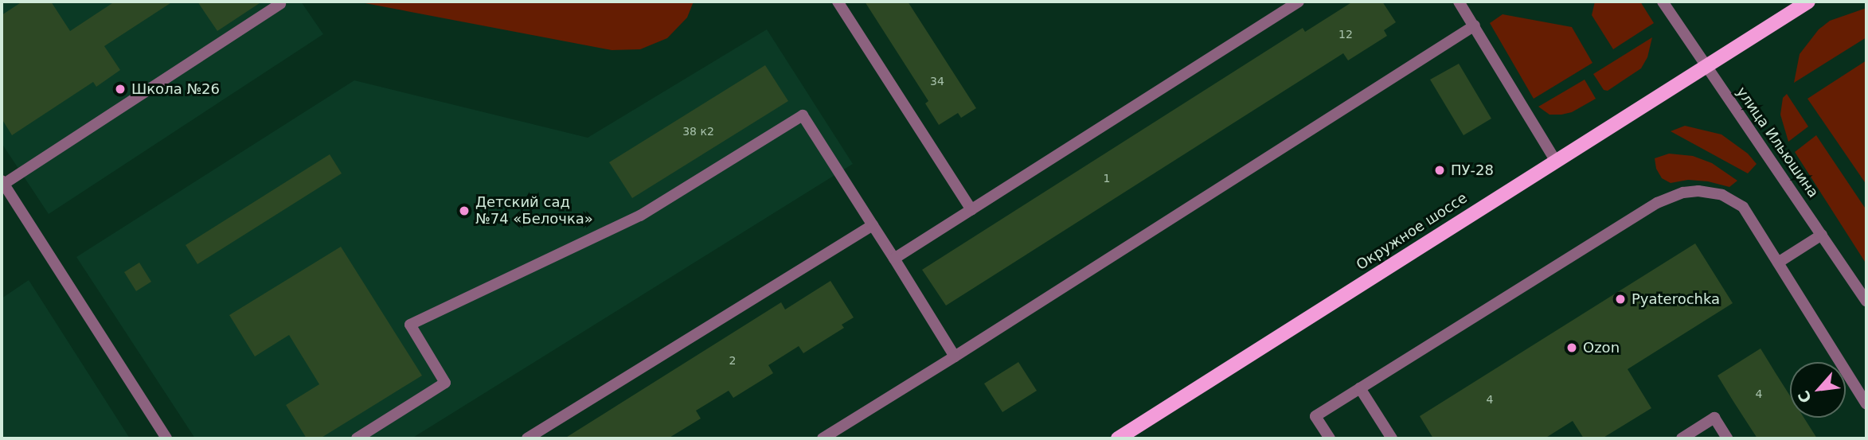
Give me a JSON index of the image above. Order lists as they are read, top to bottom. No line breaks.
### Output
{"streets":{"main road":["Окружное шоссе"],"street":["улица Ильюшина"]},"crossings":[["улица Ильюшина","Окружное шоссе"]],"places":["Школа №26","ПУ-28","Детский сад №74 «Белочка»","Pyaterochka","Ozon"],"house_numbers":["12","34","38 к2","1","2","4","4"],"north":"bottom left"}
